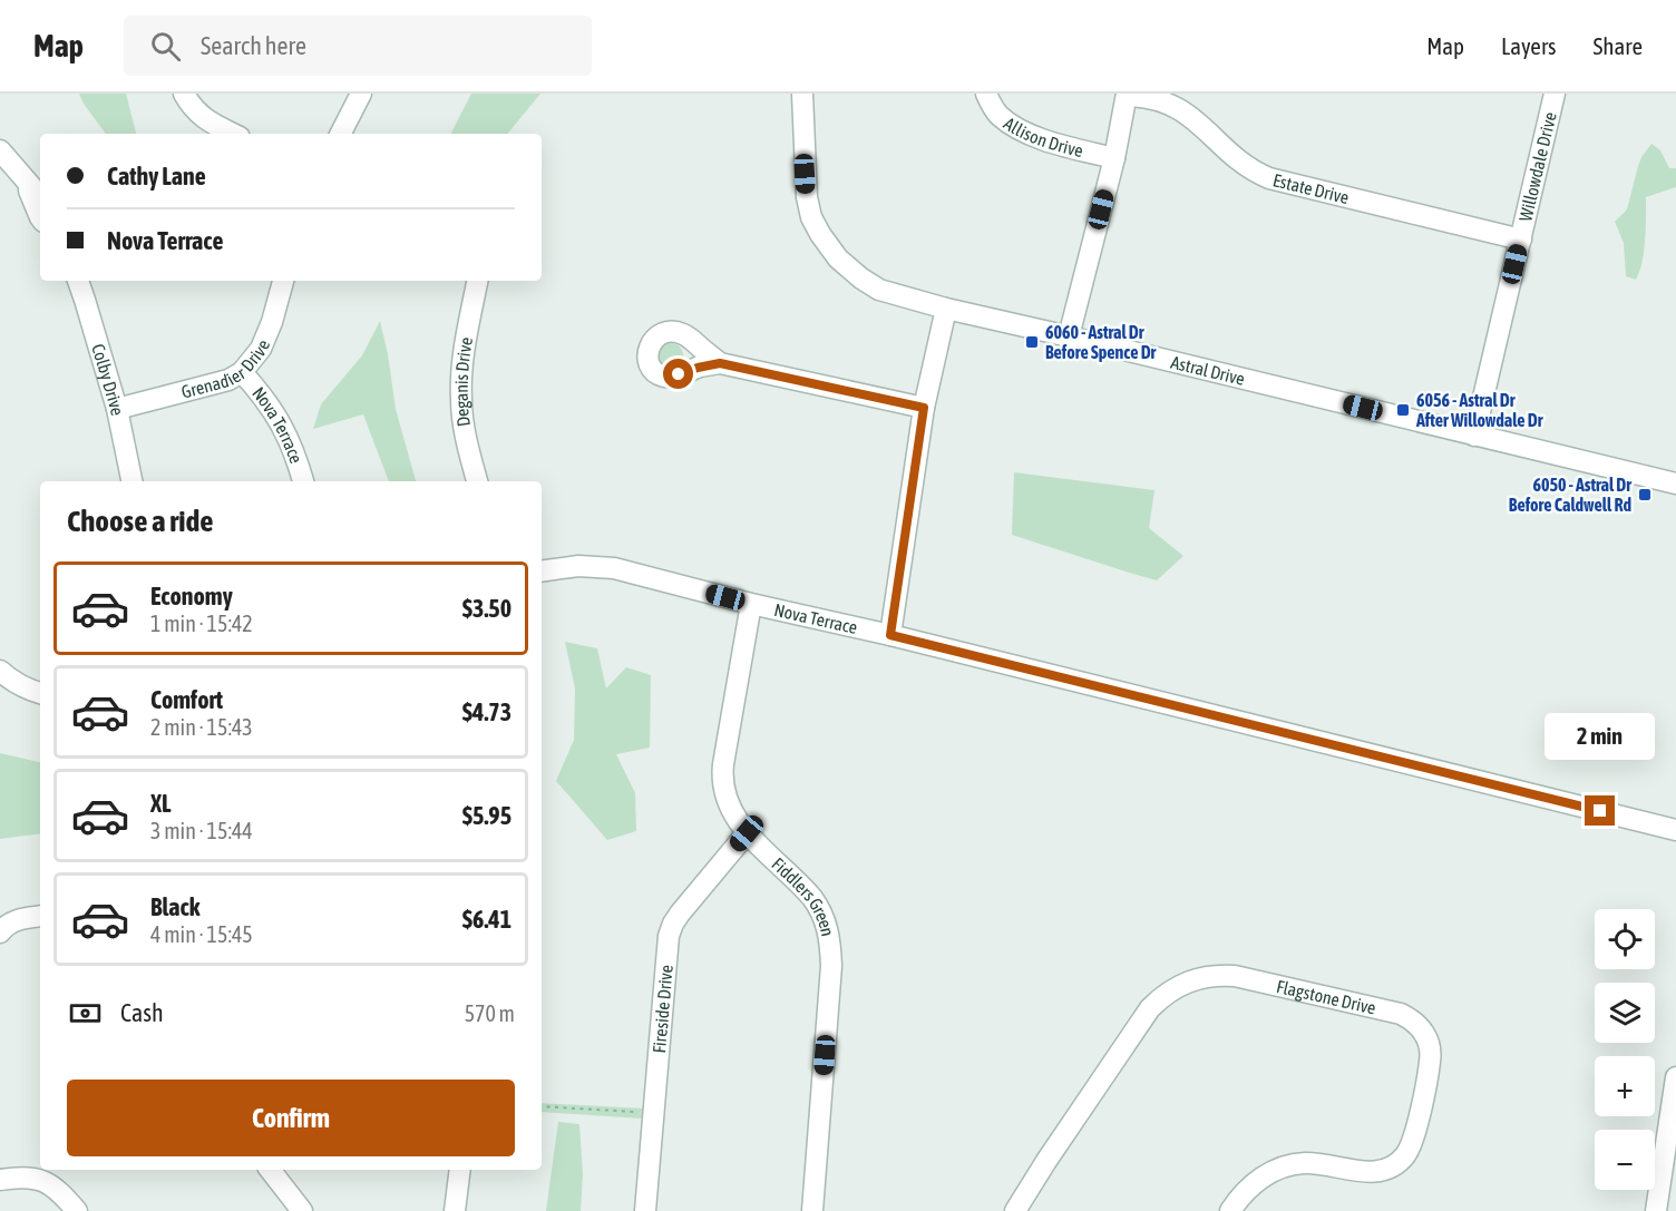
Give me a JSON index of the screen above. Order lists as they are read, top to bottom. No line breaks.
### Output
{"streets":{"street":["Allison Drive","Willowdale Drive","Estate Drive","Grenadier Drive","Astral Drive","Colby Drive","Deganis Drive","Nova Terrace","Fiddlers Green","Flagstone Drive","Fireside Drive"]},"crossings":[["Willowdale Drive","Estate Drive"],["Willowdale Drive","Astral Drive"],["Grenadier Drive","Colby Drive"],["Grenadier Drive","Nova Terrace"],["Nova Terrace","Fiddlers Green"],["Fiddlers Green","Fireside Drive"]],"places":{"transit":["6060 - Astral Dr Before Spence Dr","6056 - Astral Dr After Willowdale Dr","6050 - Astral Dr Before Caldwell Rd"]},"page":{"header":"Map","search":"Search here","nav":["Map","Layers","Share"],"banner":["Cathy Lane","Nova Terrace"],"heading":"Choose a ride","list":[{"name":"Economy","note":"1 min · 15:42","value":"$3.50"},{"name":"Comfort","note":"2 min · 15:43","value":"$4.73"},{"name":"XL","note":"3 min · 15:44","value":"$5.95"},{"name":"Black","note":"4 min · 15:45","value":"$6.41"}],"bubble":"2 min","map_buttons":["+","−"],"pay":["Cash","570 m"],"buttons":"Confirm"}}
